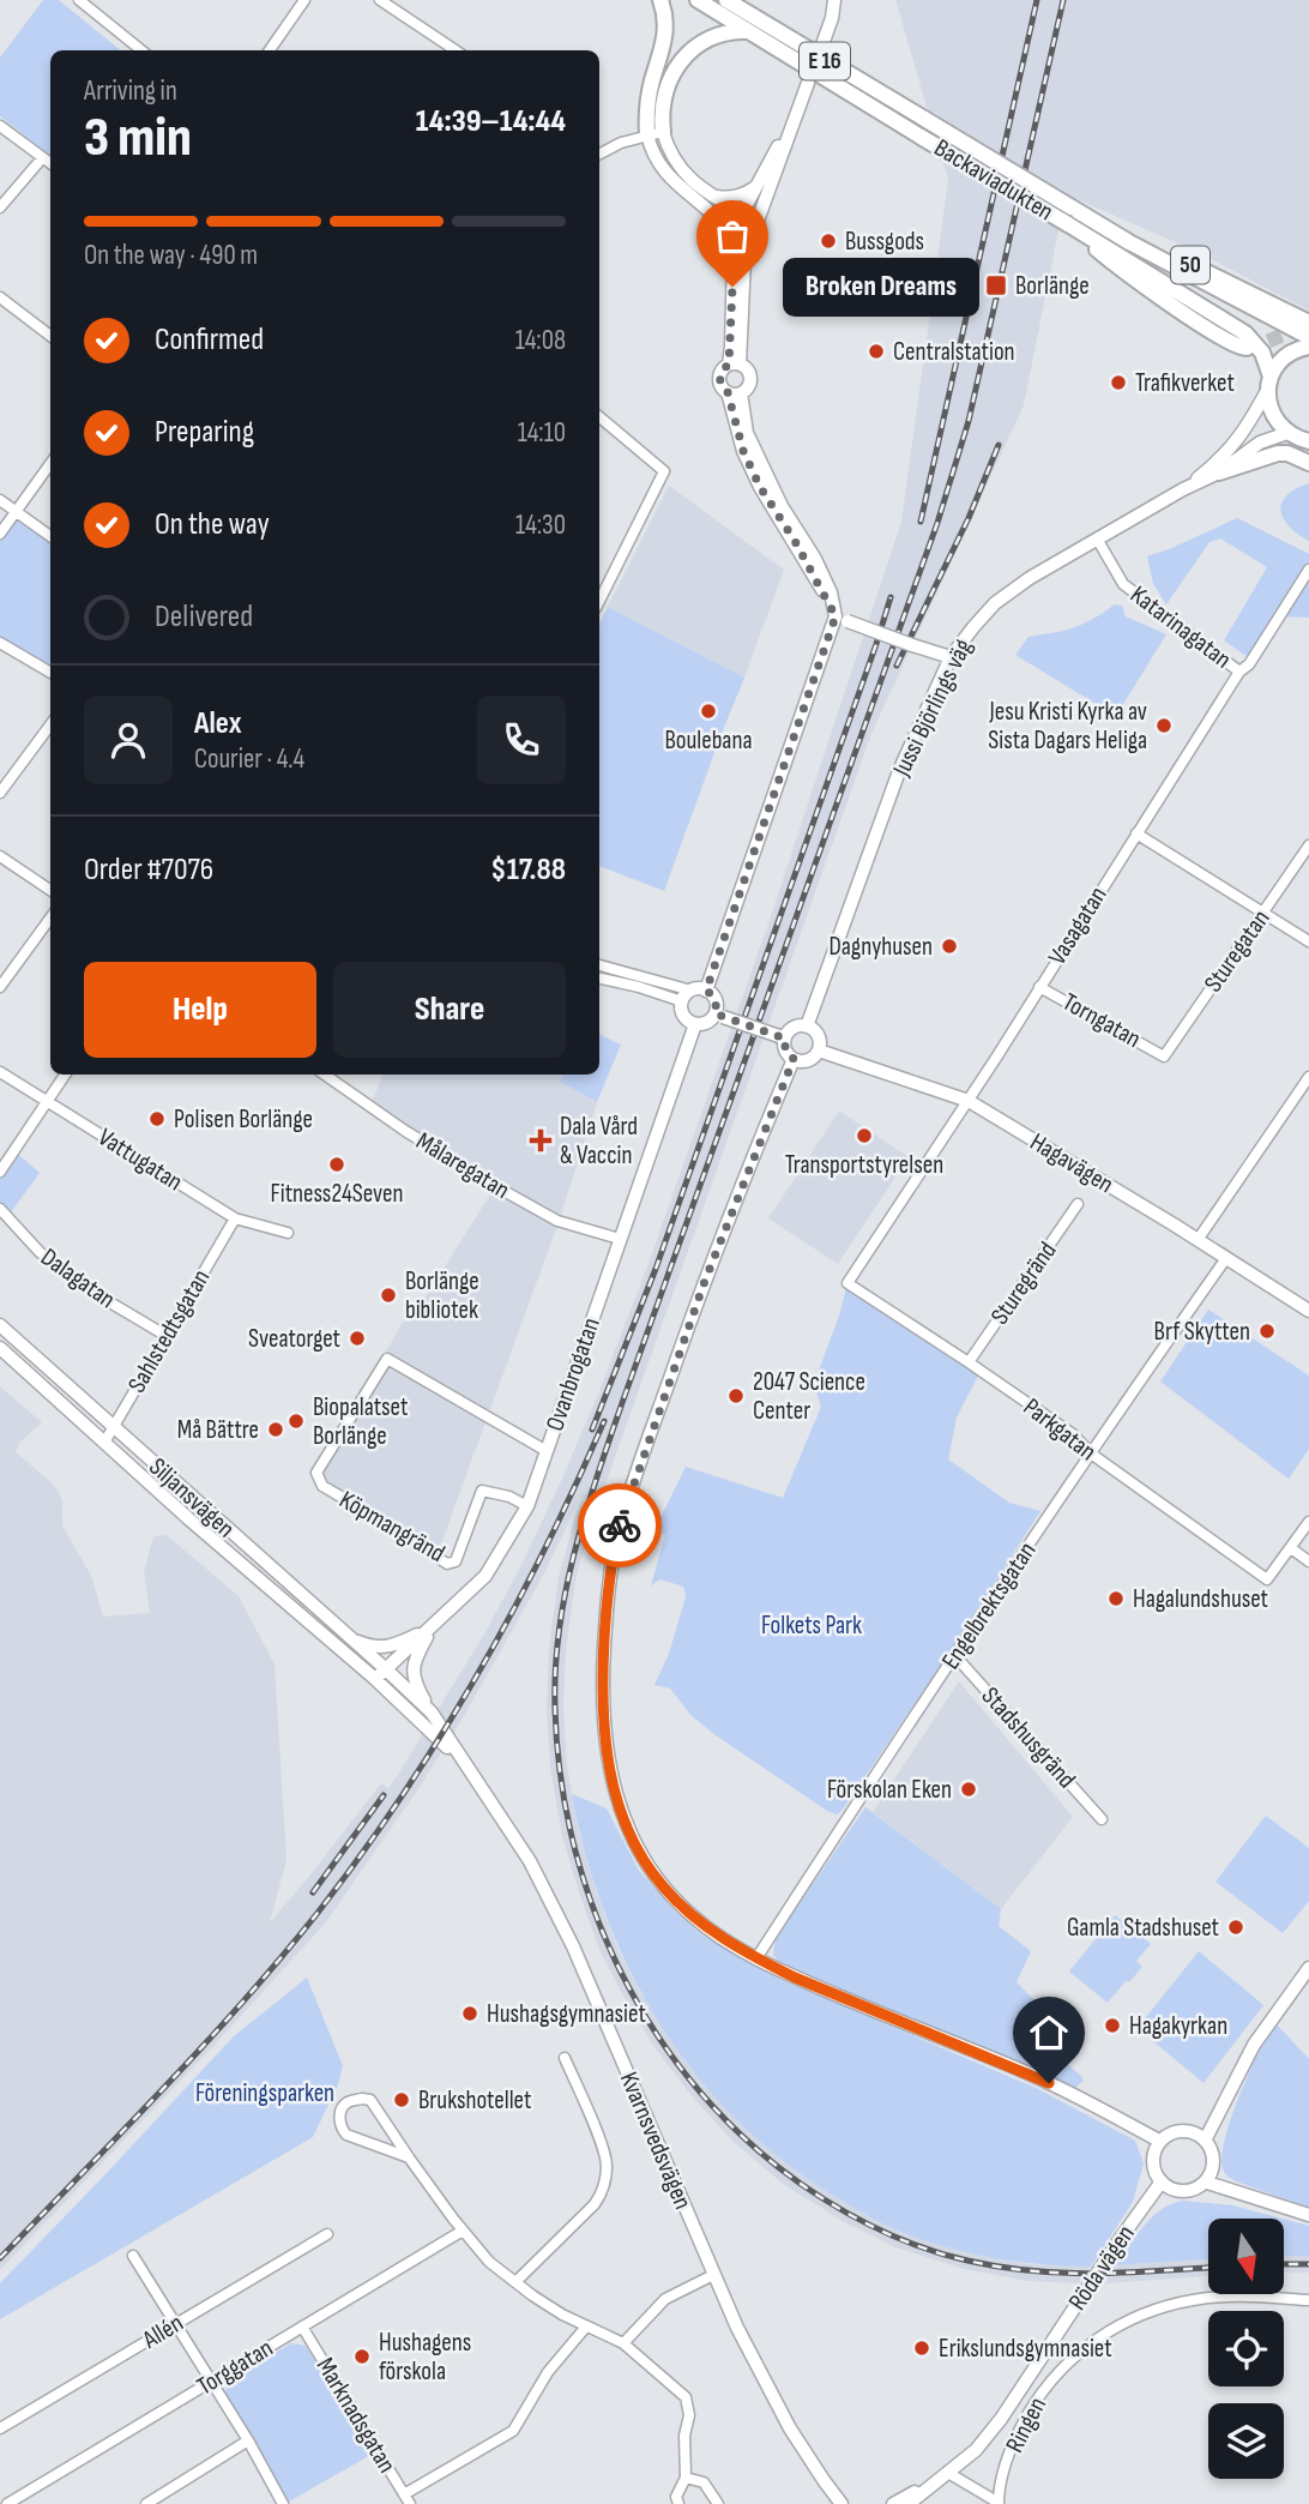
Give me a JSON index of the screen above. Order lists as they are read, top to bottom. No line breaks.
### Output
{"streets":{"highway":["E 16","Backaviadukten","50"],"street":["Katarinagatan","Jussi Björlings väg","Vasagatan","Sturegatan","Torngatan","Vattugatan","Hagavägen","Målaregatan","Dalagatan","Sturegränd","Sahlstedtsgatan","Ovanbrogatan","Parkgatan","Siljansvägen","Köpmangränd","Engelbrektsgatan","Stadshusgränd","Kvarnsvedsvägen","Röda vägen","Allén","Torggatan","Marknadsgatan","Ringen"]},"crossings":[["E 16","Backaviadukten"],["E 16","Jussi Björlings väg"],["Backaviadukten","50"],["Backaviadukten","Jussi Björlings väg"],["Katarinagatan","Jussi Björlings väg"],["Katarinagatan","Vasagatan"],["Jussi Björlings väg","Hagavägen"],["Vasagatan","Torngatan"],["Vasagatan","Hagavägen"],["Vasagatan","Parkgatan"],["Sturegatan","Torngatan"],["Vattugatan","Sahlstedtsgatan"],["Hagavägen","Engelbrektsgatan"],["Målaregatan","Ovanbrogatan"],["Dalagatan","Sahlstedtsgatan"],["Sturegränd","Parkgatan"],["Sahlstedtsgatan","Siljansvägen"],["Ovanbrogatan","Siljansvägen"],["Ovanbrogatan","Köpmangränd"],["Ovanbrogatan","Kvarnsvedsvägen"],["Parkgatan","Engelbrektsgatan"],["Siljansvägen","Kvarnsvedsvägen"],["Engelbrektsgatan","Stadshusgränd"],["Röda vägen","Ringen"],["Torggatan","Marknadsgatan"]],"parks":["Folkets Park","Föreningsparken"],"places":{"other":["Bussgods","Broken Dreams","Centralstation","Trafikverket","Boulebana","Jesu Kristi Kyrka av Sista Dagars Heliga","Dagnyhusen","Polisen Borlänge","Transportstyrelsen","Fitness24Seven","Borlänge bibliotek","Brf Skytten","Sveatorget","2047 Science Center","Biopalatset Borlänge","Må Bättre","Hagalundshuset","Förskolan Eken","Gamla Stadshuset","Hushagsgymnasiet","Hagakyrkan","Brukshotellet","Erikslundsgymnasiet","Hushagens förskola"],"transit":["Borlänge"],"health":["Dala Vård & Vaccin"]},"north":"bottom","page":{"heading":["3 min","Arriving in","14:39–14:44"],"panel":["Alex","Courier · 4.4","Order #7076","$17.88"],"bar":"On the way · 490 m","bubble":"Broken Dreams","list":[["Confirmed","14:08"],["Preparing","14:10"],["On the way","14:30"],"Delivered"],"buttons":["Help","Share"]}}
